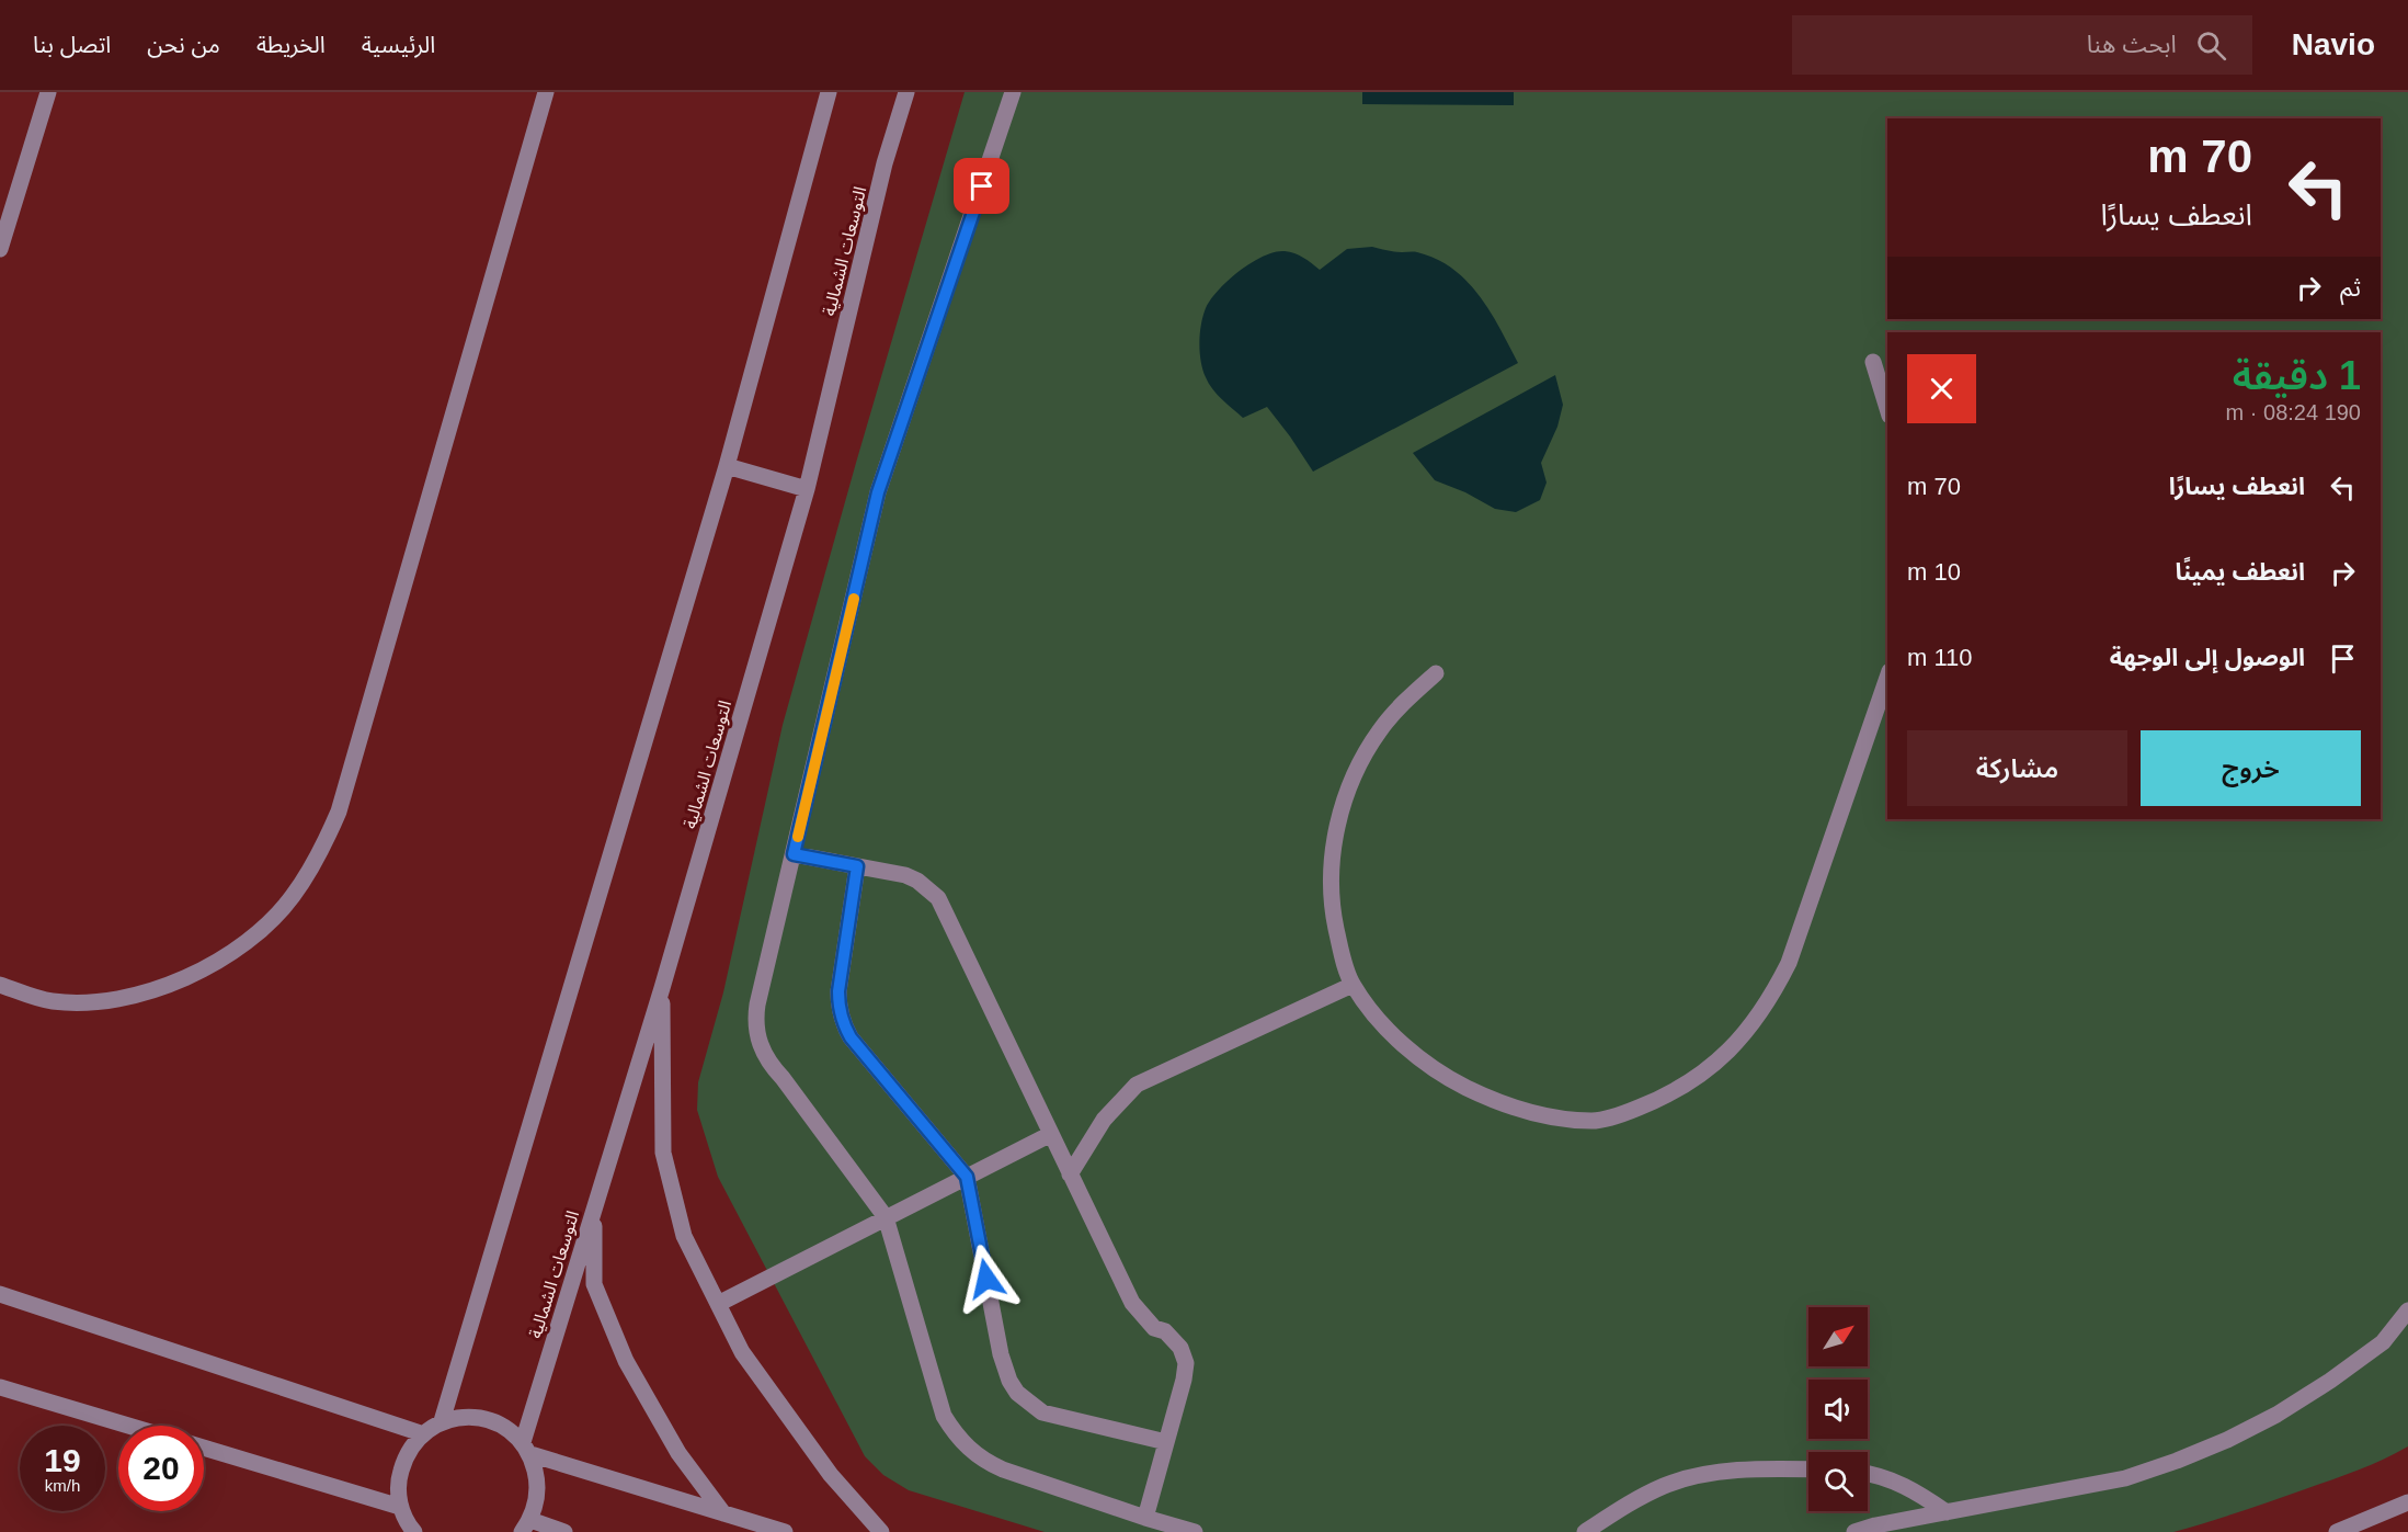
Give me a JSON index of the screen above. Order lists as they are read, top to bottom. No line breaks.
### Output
{"streets":{"street":["التوسعات الشمالية"]},"north":"top right","page":{"header":"Navio","search":"ابحث هنا","nav":["الرئيسية","الخريطة","من نحن","اتصل بنا"],"turn":["70 m","انعطف يسارًا"],"then":"ثم","heading":["1 دقيقة","190 m · 08:24"],"list":[{"name":"انعطف يسارًا","value":"70 m"},{"name":"انعطف يمينًا","value":"10 m"},{"name":"الوصول إلى الوجهة","value":"110 m"}],"buttons":["خروج","مشاركة"],"speed":"19 km/h","limit":"20"}}
